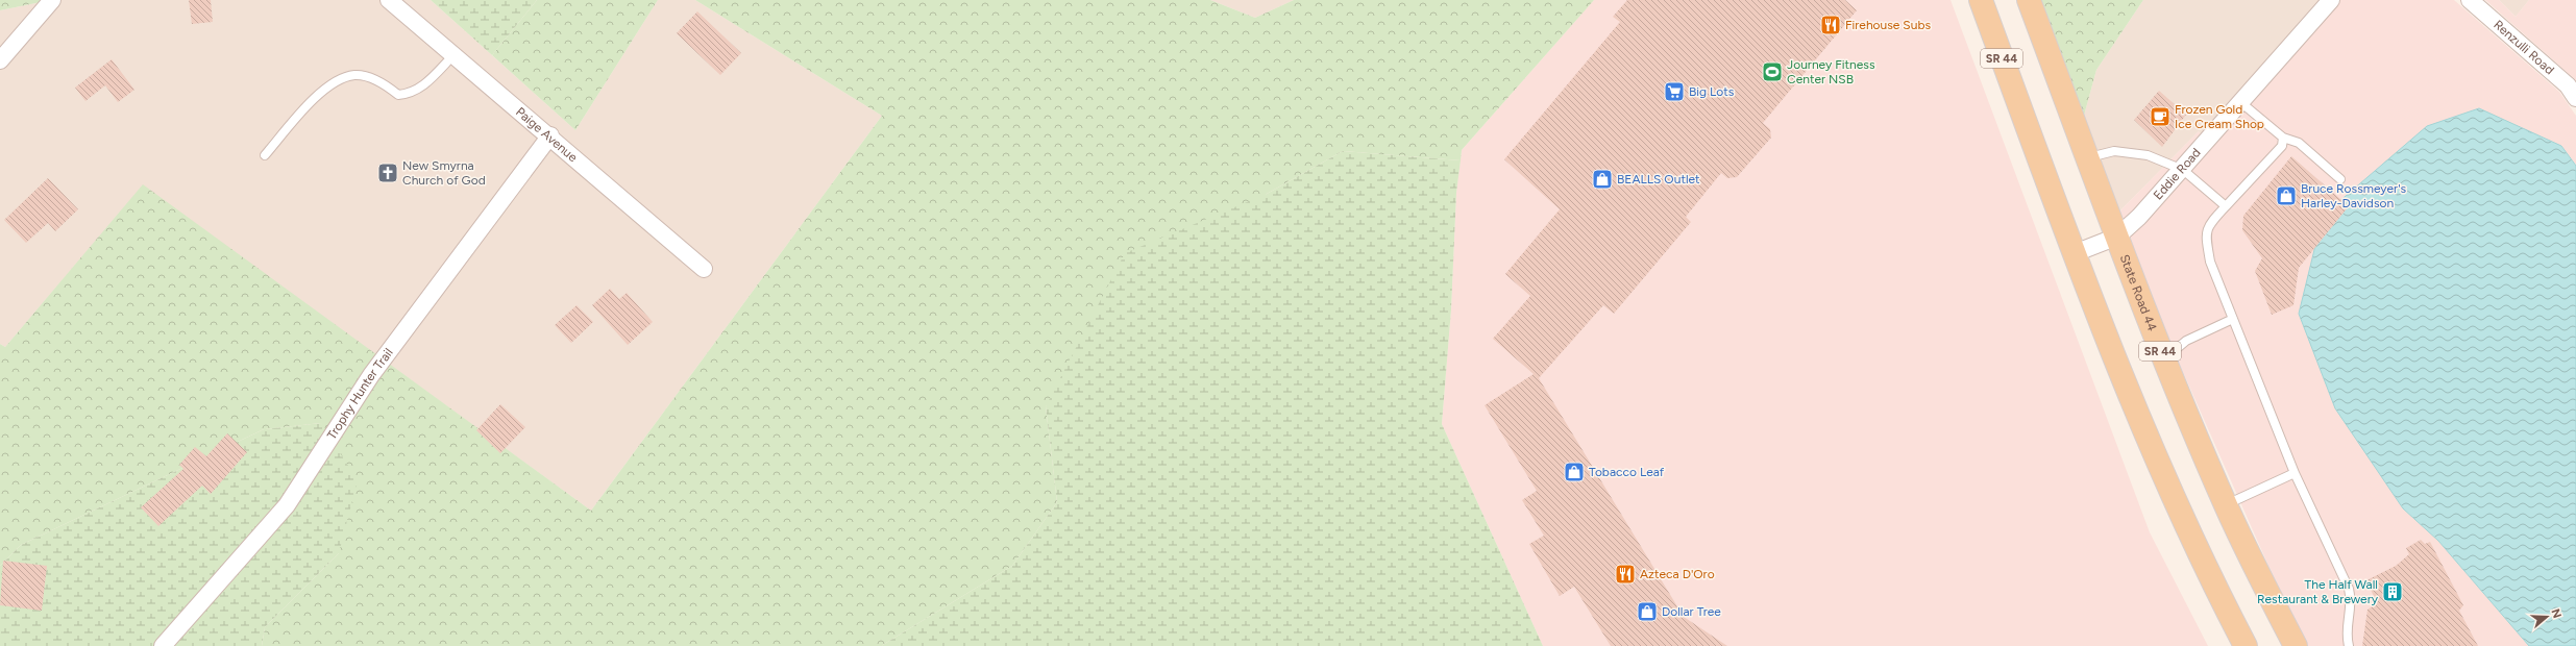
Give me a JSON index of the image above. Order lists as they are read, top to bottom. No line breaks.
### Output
{"streets":{"main road":["SR 44","State Road 44"],"street":["Renzulli Road","Paige Avenue","Eddie Road","Trophy Hunter Trail"]},"crossings":[["SR 44","Eddie Road"],["Paige Avenue","Trophy Hunter Trail"],["Eddie Road","State Road 44"]],"places":{"restaurant":["Firehouse Subs","Azteca D'Oro"],"sports":["Journey Fitness Center NSB"],"supermarket":["Big Lots"],"cafe":["Frozen Gold Ice Cream Shop"],"church":["New Smyrna Church of God"],"shop":["BEALLS Outlet","Bruce Rossmeyer's Harley-Davidson","Tobacco Leaf","Dollar Tree"],"building":["The Half Wall Restaurant & Brewery"]},"north":"right"}
